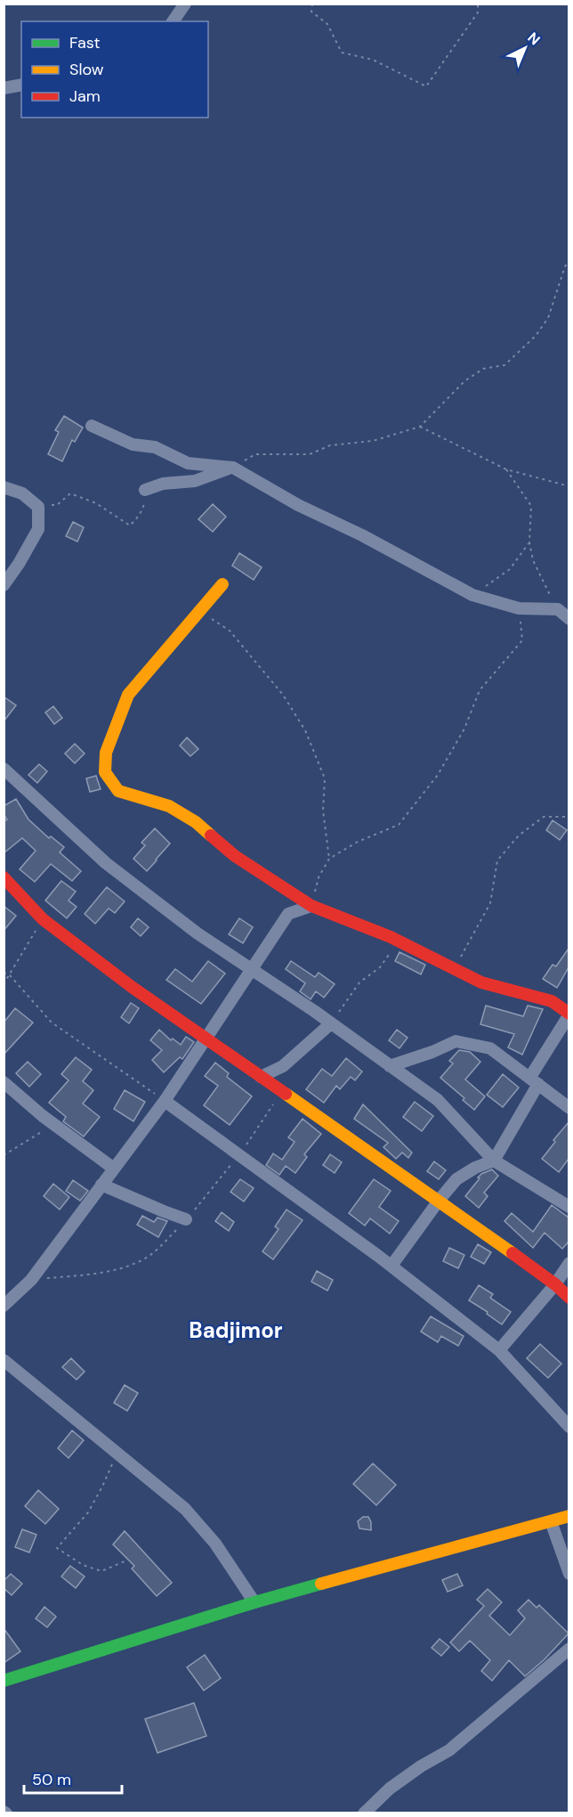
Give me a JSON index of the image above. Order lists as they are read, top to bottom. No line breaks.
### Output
{"districts":["Badjimor"],"legend":["Fast","Slow","Jam"],"scale_bar":"50 m","north":"top right"}
